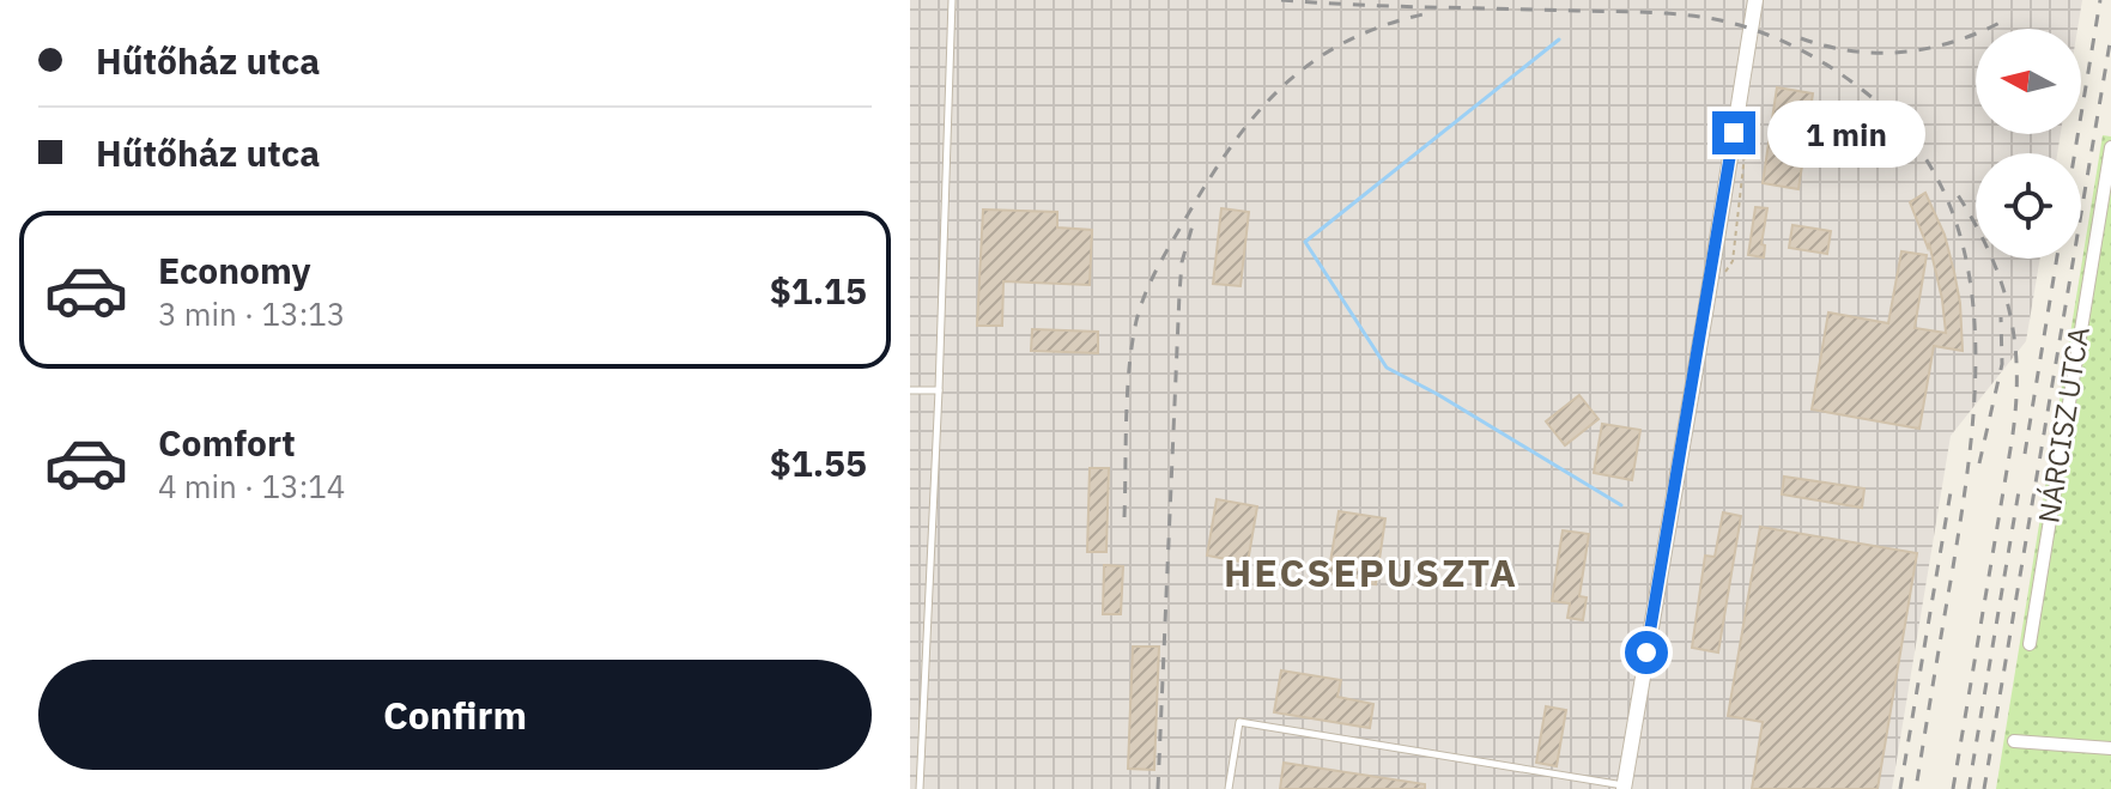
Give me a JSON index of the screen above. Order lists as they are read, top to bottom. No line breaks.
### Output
{"streets":{"street":["NÁRCISZ UTCA"]},"districts":["HECSEPUSZTA"],"north":"left","page":{"banner":["Hűtőház utca","Hűtőház utca"],"bubble":"1 min","list":[{"name":"Economy","note":"3 min · 13:13","value":"$1.15"},{"name":"Comfort","note":"4 min · 13:14","value":"$1.55"}],"buttons":"Confirm"}}
